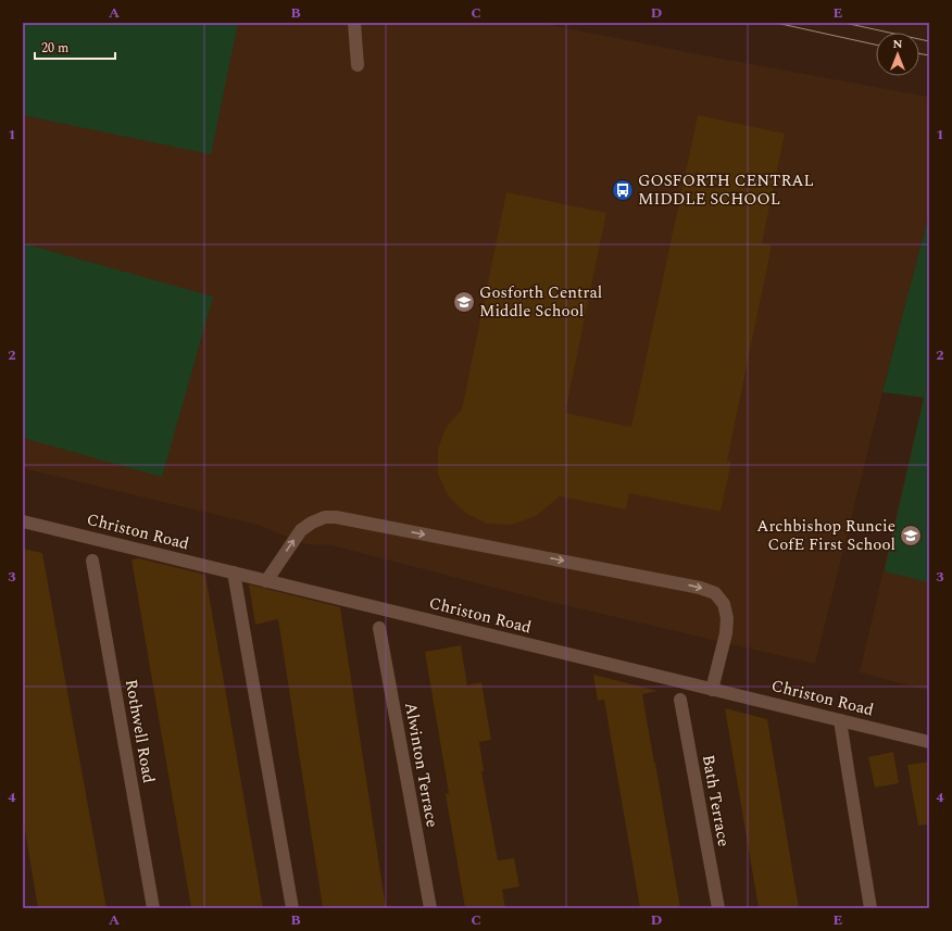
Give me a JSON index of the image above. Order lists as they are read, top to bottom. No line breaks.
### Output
{"streets":{"street":["Christon Road","Rothwell Road","Alwinton Terrace","Bath Terrace"]},"places":{"bus stop":["GOSFORTH CENTRAL MIDDLE SCHOOL"],"school or university":["Gosforth Central Middle School","Archbishop Runcie CofE First School"]},"scale_bar":"20 m","north":"top","grid":{"columns":["A","B","C","D","E"],"rows":["1","2","3","4"]}}
